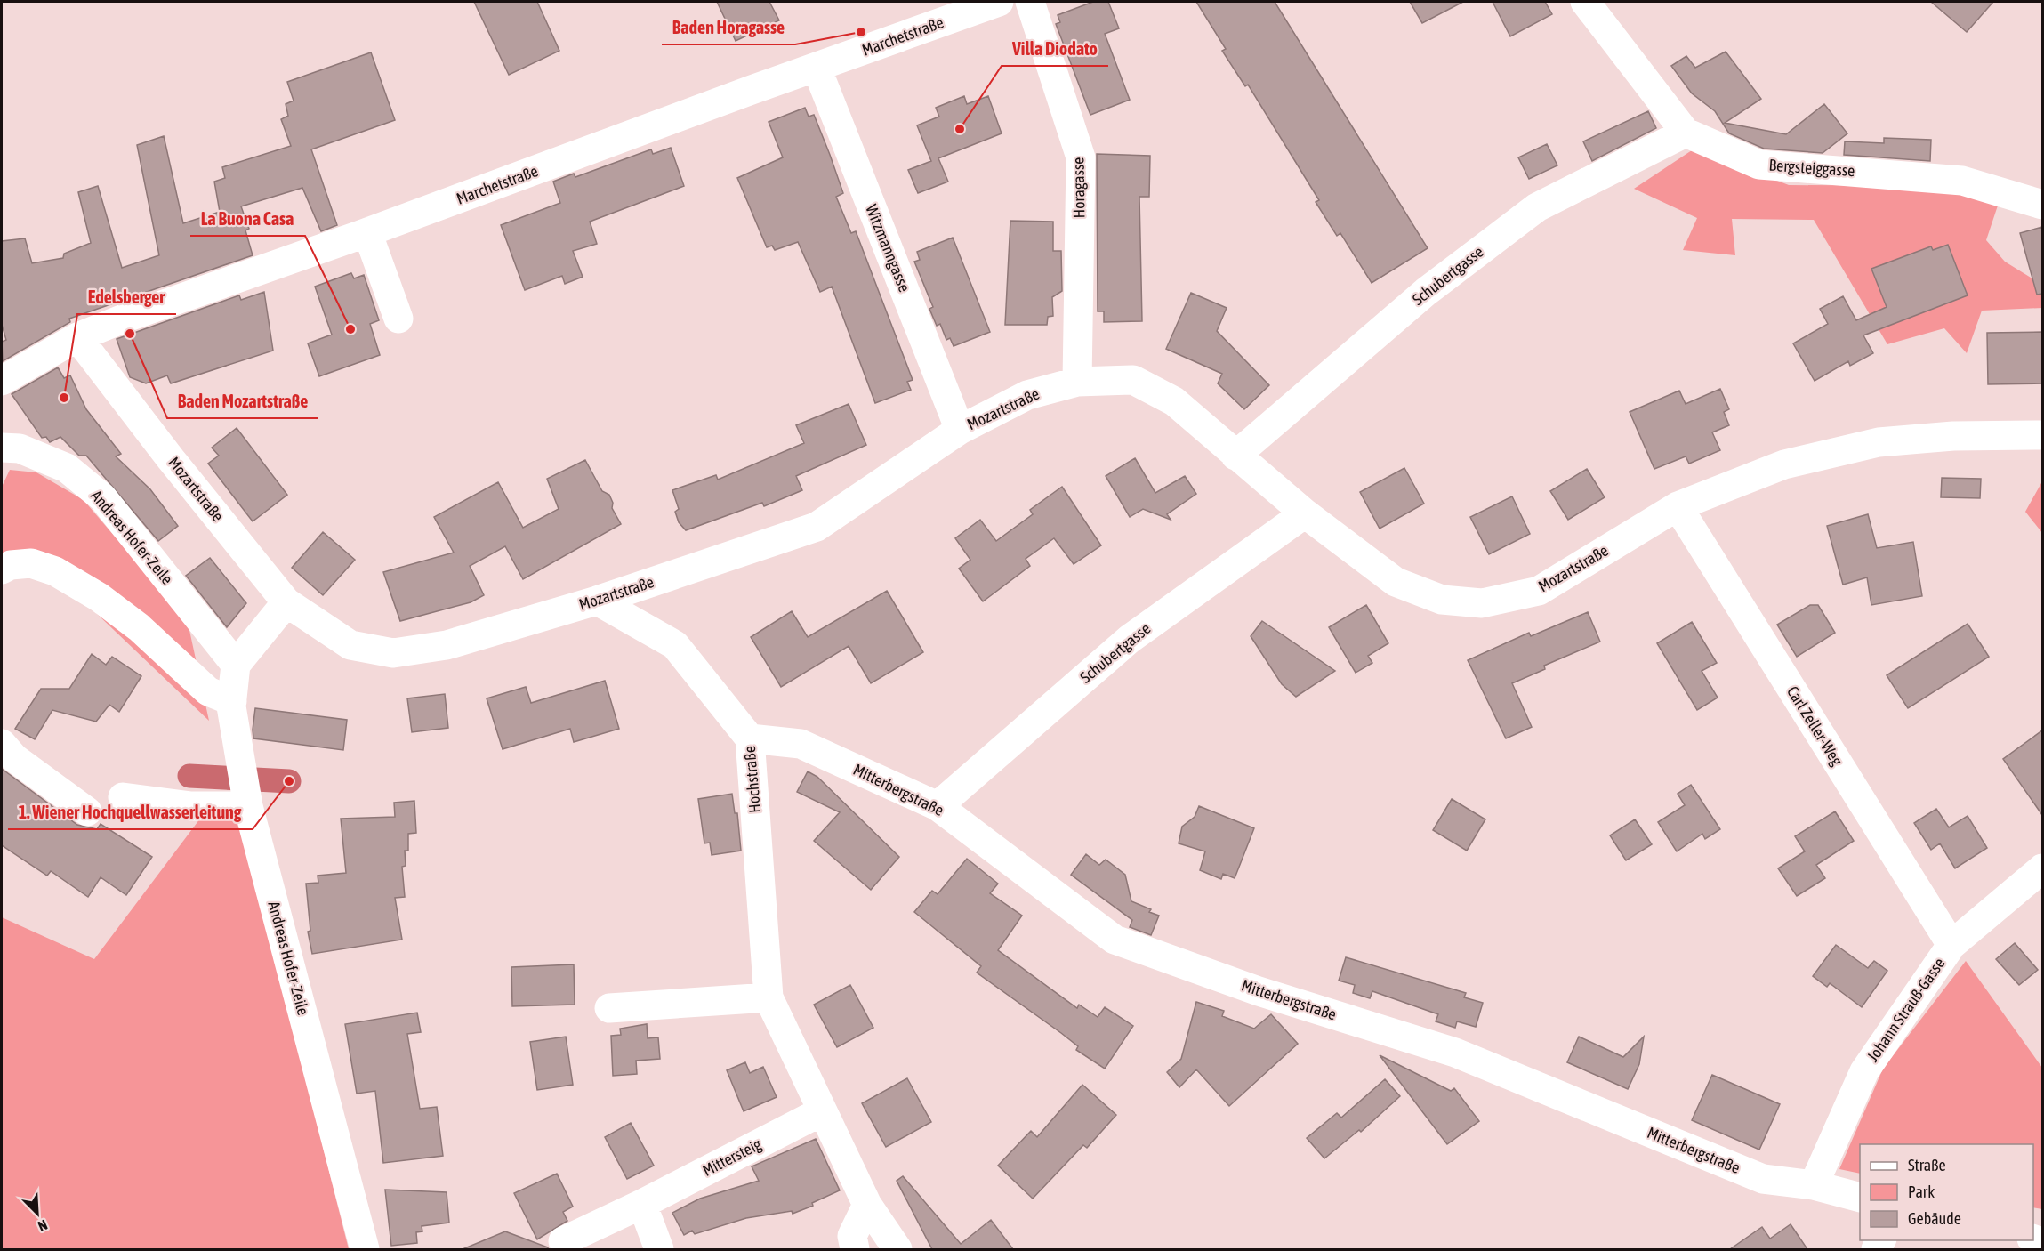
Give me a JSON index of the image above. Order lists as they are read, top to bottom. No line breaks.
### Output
{"streets":{"street":["Marchetstraße","Bergsteiggasse","Horagasse","Witzmanngasse","Schubertgasse","Mozartstraße","Andreas Hofer-Zeile","Carl Zeller-Weg","Hochstraße","Mitterbergstraße","Johann Strauß-Gasse","Mittersteig"]},"crossings":[["Marchetstraße","Witzmanngasse"],["Marchetstraße","Mozartstraße"],["Bergsteiggasse","Schubertgasse"],["Horagasse","Mozartstraße"],["Witzmanngasse","Mozartstraße"],["Schubertgasse","Mozartstraße"],["Schubertgasse","Mitterbergstraße"],["Mozartstraße","Carl Zeller-Weg"],["Mozartstraße","Hochstraße"],["Carl Zeller-Weg","Johann Strauß-Gasse"],["Hochstraße","Mitterbergstraße"],["Hochstraße","Mittersteig"],["Mitterbergstraße","Johann Strauß-Gasse"]],"places":["Baden Horagasse","Villa Diodato","La Buona Casa","Baden Mozartstraße","Edelsberger","1. Wiener Hochquellwasserleitung"],"legend":["Straße","Park","Gebäude"],"north":"bottom right"}
